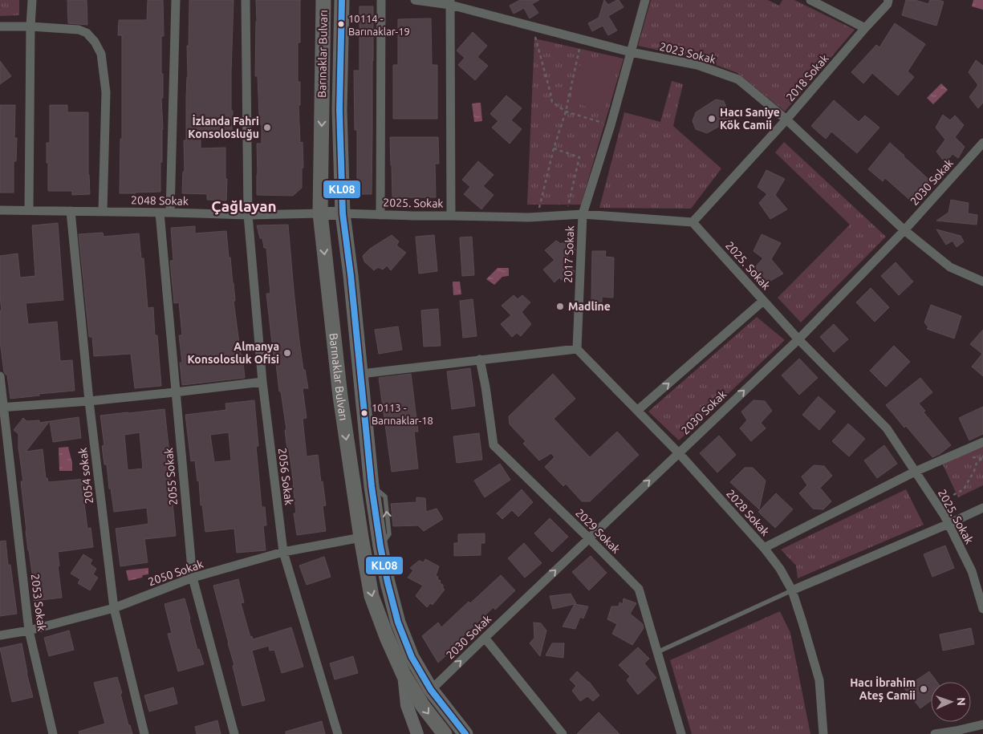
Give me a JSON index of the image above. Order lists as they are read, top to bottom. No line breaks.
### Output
{"streets":{"main road":["Barınaklar Bulvarı"],"street":["2023 Sokak","2018 Sokak","2030 Sokak","2048 Sokak","2025. Sokak","2017 Sokak","2054 sokak","2055 Sokak","2056 Sokak","2028 Sokak","2029 Sokak","2050 Sokak","2053 Sokak"]},"crossings":[["2023 Sokak","2018 Sokak"],["2023 Sokak","2030 Sokak"],["2023 Sokak","2017 Sokak"],["Barınaklar Bulvarı","2030 Sokak"],["Barınaklar Bulvarı","2048 Sokak"],["Barınaklar Bulvarı","2025. Sokak"],["Barınaklar Bulvarı","2050 Sokak"],["2018 Sokak","2025. Sokak"],["2030 Sokak","2025. Sokak"],["2030 Sokak","2028 Sokak"],["2030 Sokak","2029 Sokak"],["2048 Sokak","2054 sokak"],["2048 Sokak","2055 Sokak"],["2048 Sokak","2056 Sokak"],["2025. Sokak","2017 Sokak"],["2017 Sokak","2028 Sokak"],["2054 sokak","2050 Sokak"],["2055 Sokak","2050 Sokak"],["2056 Sokak","2050 Sokak"],["2050 Sokak","2053 Sokak"]],"districts":["Çağlayan"],"places":["10114 - Barınaklar-19","Hacı Saniye Kök Camii","İzlanda Fahri Konsolosluğu","Madline","Almanya Konsolosluk Ofisi","10113 - Barınaklar-18","Hacı İbrahim Ateş Camii"],"lines":["transit line KL08"],"north":"right"}
